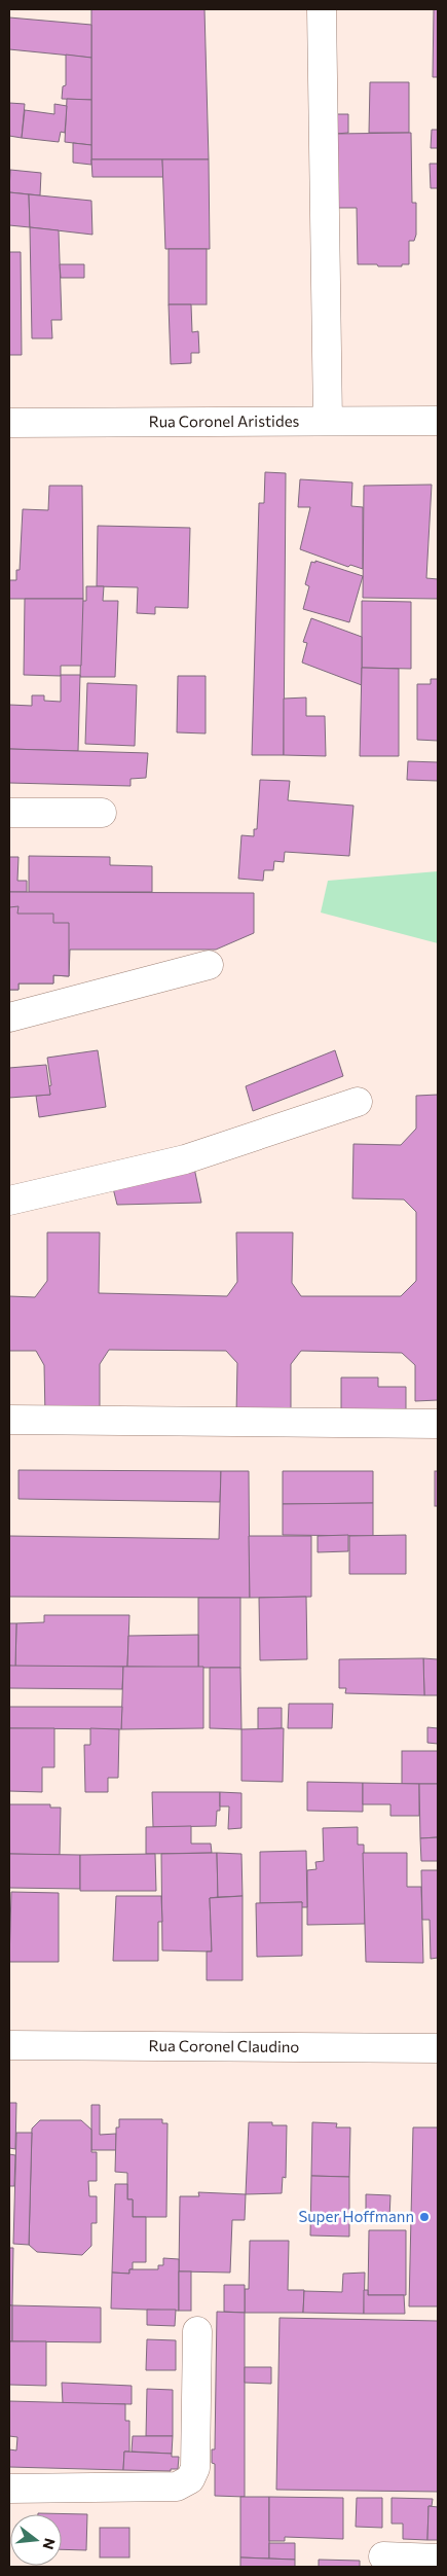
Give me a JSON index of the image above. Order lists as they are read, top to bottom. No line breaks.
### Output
{"streets":{"street":["Rua Coronel Aristides","Rua Coronel Claudino"]},"places":["Super Hoffmann"],"north":"right"}
